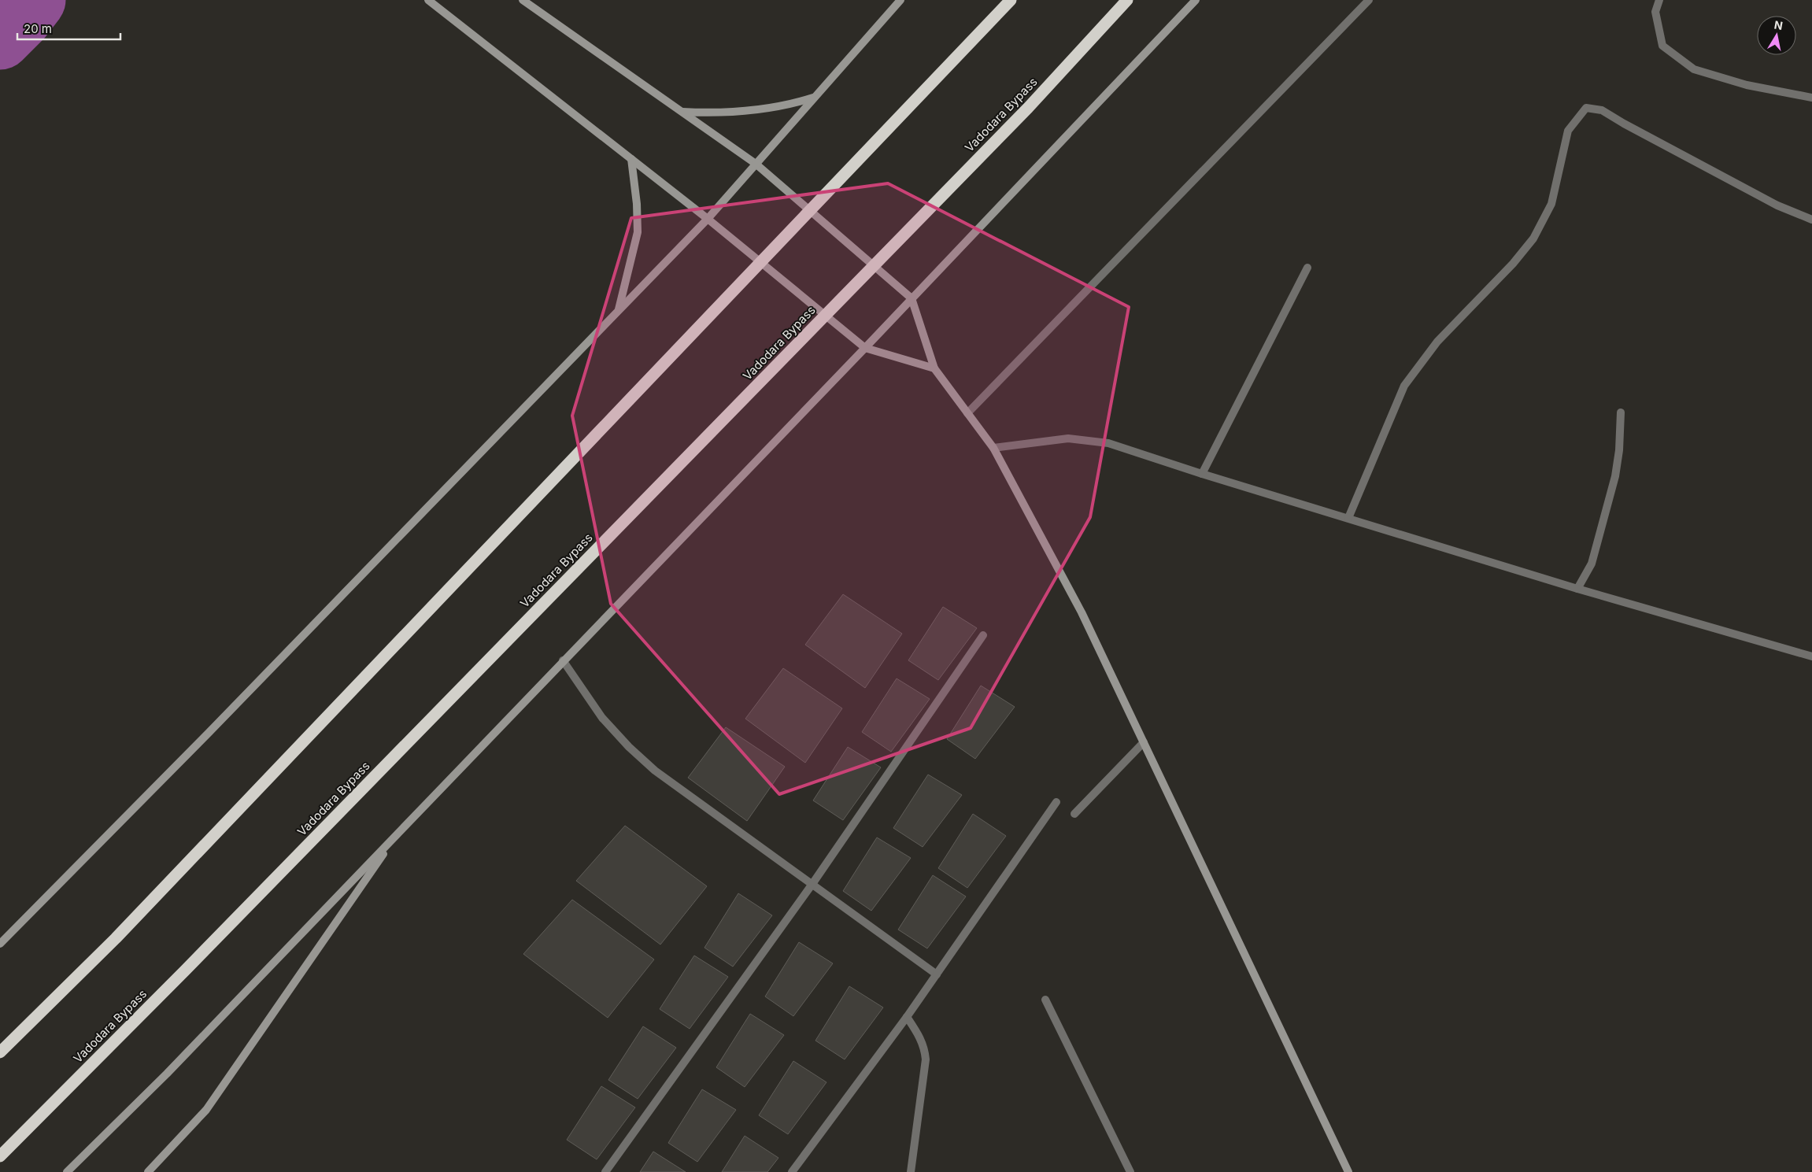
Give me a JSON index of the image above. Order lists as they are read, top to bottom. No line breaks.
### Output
{"streets":{"highway":["Vadodara Bypass"]},"scale_bar":"20 m","north":"top"}
